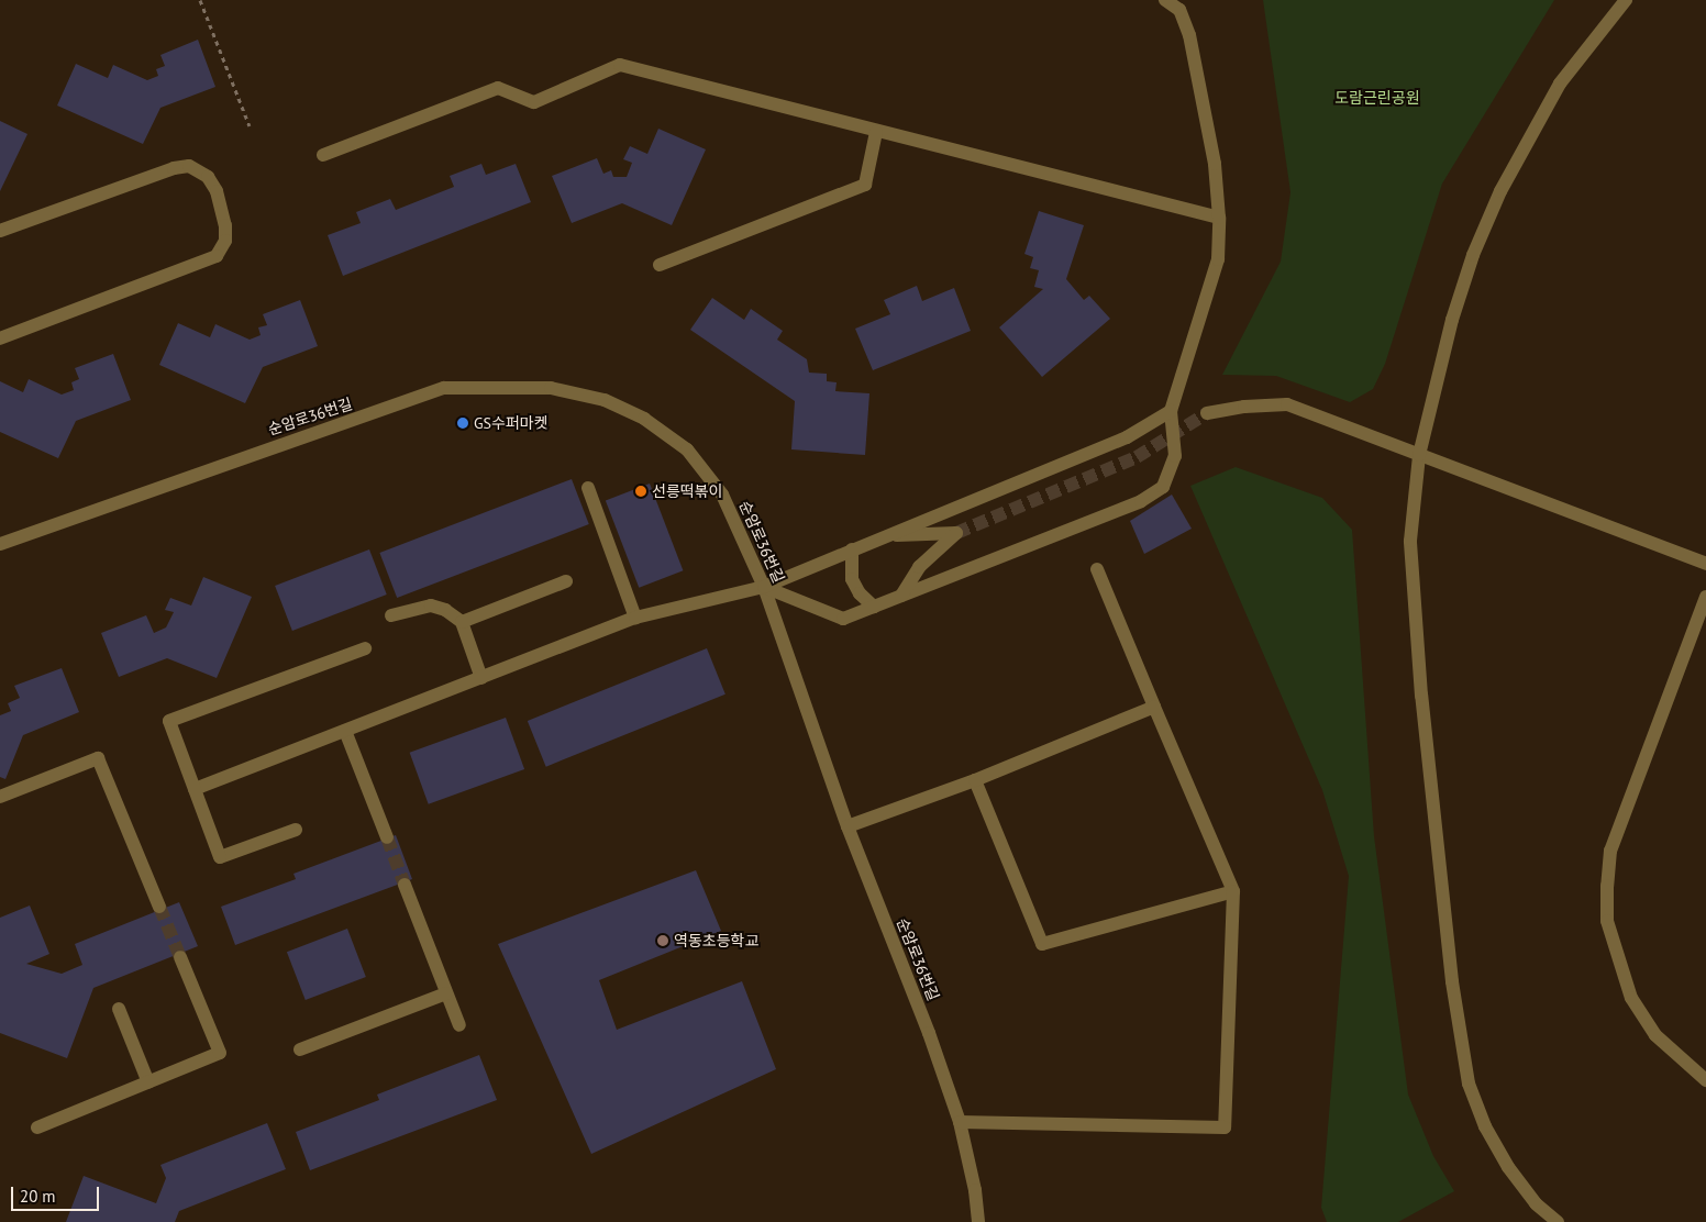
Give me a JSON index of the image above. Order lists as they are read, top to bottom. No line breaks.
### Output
{"streets":{"street":["순암로36번길"]},"parks":["도람근린공원"],"places":["GS수퍼마켓","선릉떡볶이","역동초등학교"],"scale_bar":"20 m"}
